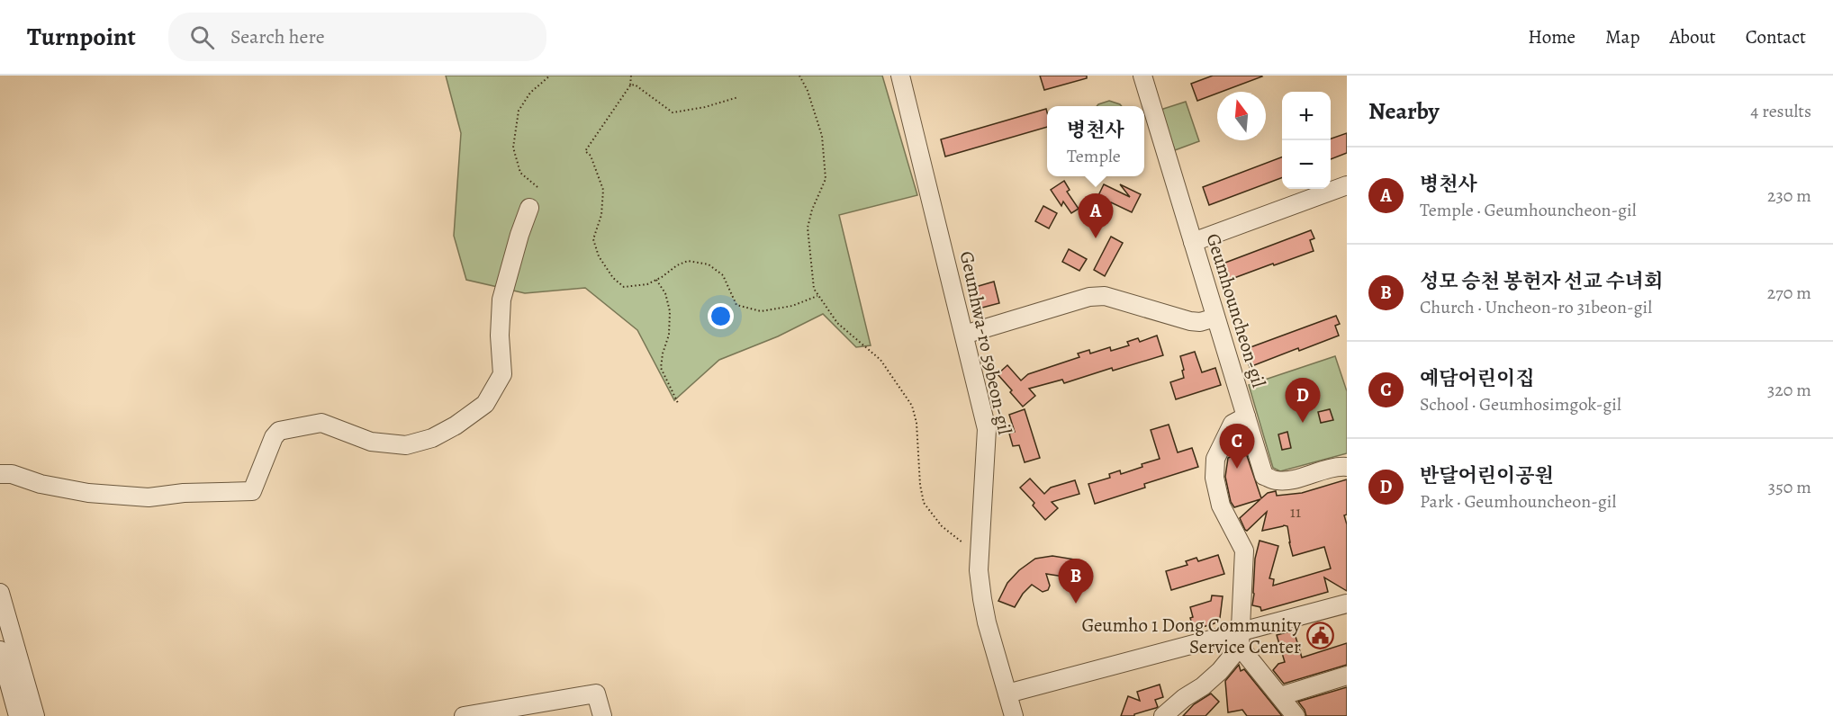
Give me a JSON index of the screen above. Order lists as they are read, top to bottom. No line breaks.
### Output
{"streets":{"street":["Geumhouncheon-gil","Geumhwa-ro 59beon-gil"]},"places":{"public building":["Geumho 1 Dong Community Service Center"]},"house_numbers":["11"],"north":"top","page":{"header":"Turnpoint","search":"Search here","nav":["Home","Map","About","Contact"],"heading":["Nearby","4 results"],"map_buttons":["+","−"],"popup":["병천사","Temple"],"list":[{"mark":"A","name":"병천사","note":"Temple · Geumhouncheon-gil","value":"230 m"},{"mark":"B","name":"성모 승천 봉헌자 선교 수녀회","note":"Church · Uncheon-ro 31beon-gil","value":"270 m"},{"mark":"C","name":"예담어린이집","note":"School · Geumhosimgok-gil","value":"320 m"},{"mark":"D","name":"반달어린이공원","note":"Park · Geumhouncheon-gil","value":"350 m"}],"pins":["A","D","C","B"]}}
